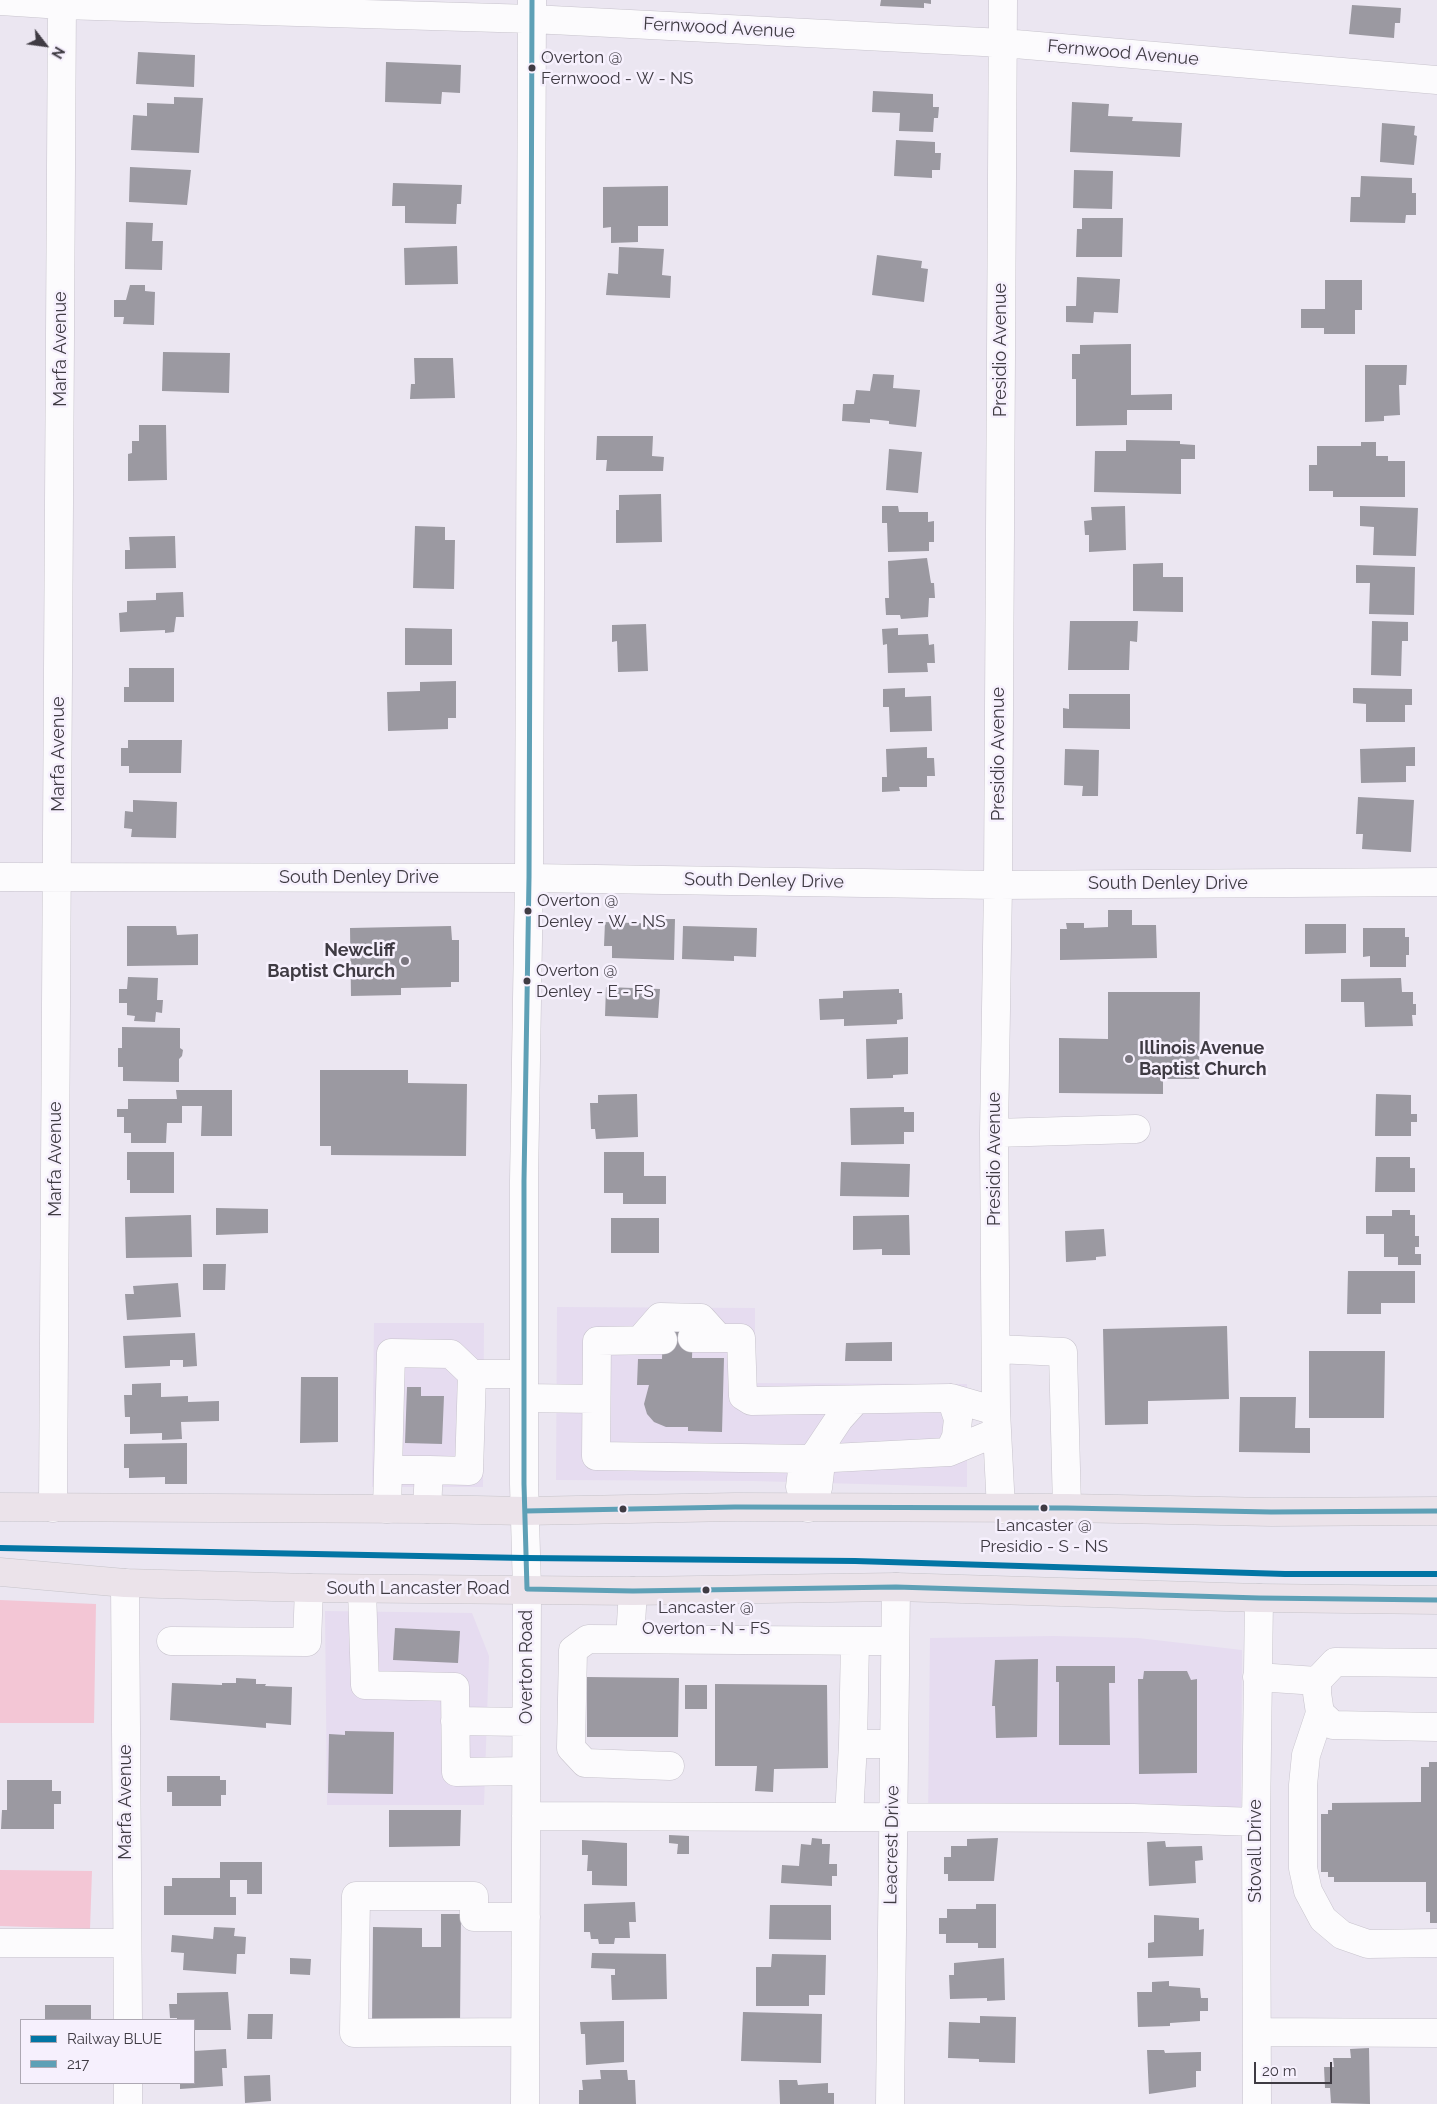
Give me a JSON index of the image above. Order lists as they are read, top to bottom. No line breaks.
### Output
{"streets":{"main road":["South Lancaster Road"],"street":["Fernwood Avenue","Marfa Avenue","Presidio Avenue","South Denley Drive","Overton Road","Leacrest Drive","Stovall Drive"]},"crossings":[["Fernwood Avenue","Marfa Avenue"],["Fernwood Avenue","Presidio Avenue"],["Fernwood Avenue","Overton Road"],["Marfa Avenue","South Denley Drive"],["Marfa Avenue","South Lancaster Road"],["Presidio Avenue","South Denley Drive"],["South Denley Drive","Overton Road"],["South Lancaster Road","Overton Road"],["South Lancaster Road","Leacrest Drive"],["South Lancaster Road","Stovall Drive"]],"places":["Overton @ Fernwood - W - NS","Overton @ Denley - W - NS","Newcliff Baptist Church","Overton @ Denley - E - FS","Illinois Avenue Baptist Church","Lancaster @ Presidio - S - NS","Lancaster @ Overton - N - FS"],"lines":["transit line 217","rail line BLUE"],"legend":["Railway BLUE","217"],"scale_bar":"20 m","north":"bottom right"}
